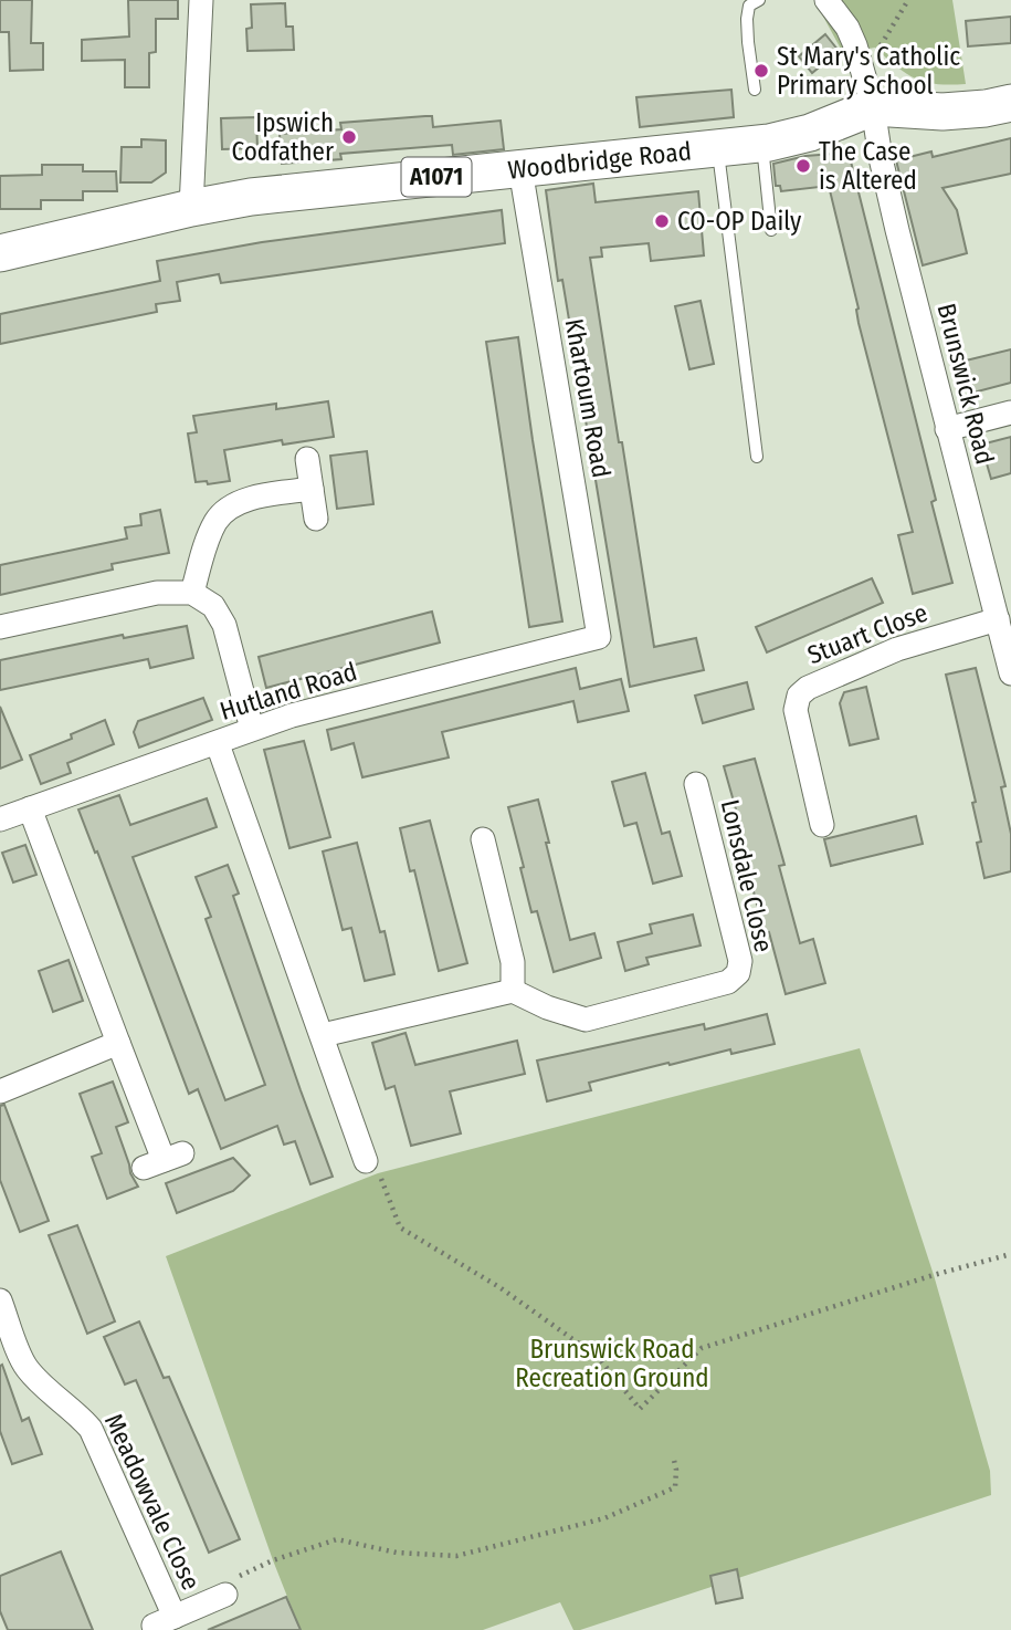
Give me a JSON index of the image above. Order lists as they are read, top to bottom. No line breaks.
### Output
{"streets":{"main road":["Woodbridge Road","A1071"],"street":["Brunswick Road","Khartoum Road","Stuart Close","Hutland Road","Lonsdale Close","Meadowvale Close"]},"crossings":[["Woodbridge Road","A1071"],["Woodbridge Road","Brunswick Road"],["Woodbridge Road","Khartoum Road"],["A1071","Brunswick Road"],["Brunswick Road","Stuart Close"],["Khartoum Road","Hutland Road"]],"parks":["Brunswick Road Recreation Ground"],"places":["St Mary's Catholic Primary School","Ipswich Codfather","The Case is Altered","CO-OP Daily"]}
